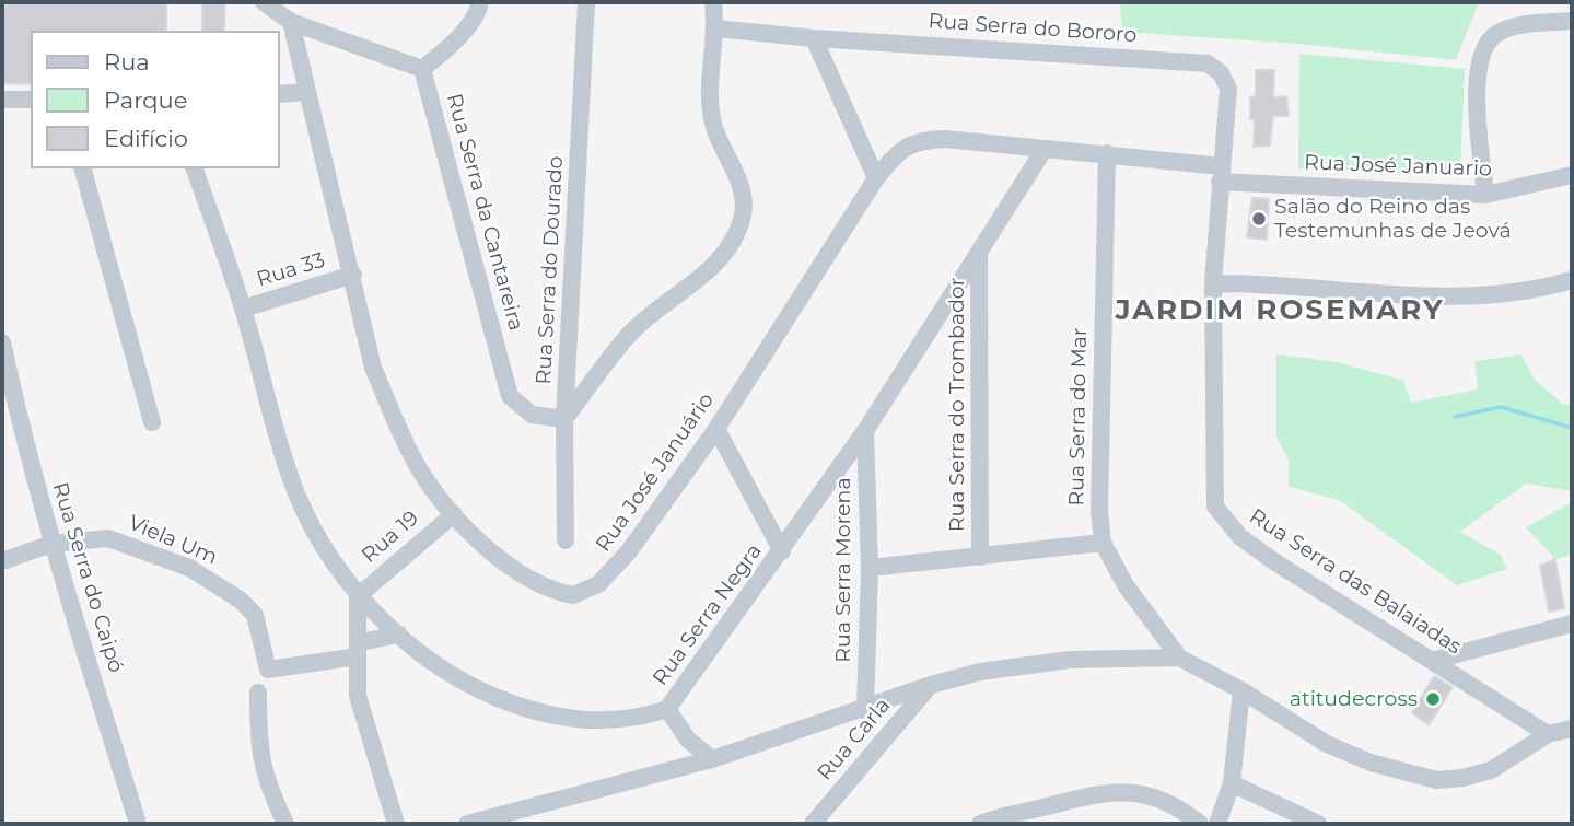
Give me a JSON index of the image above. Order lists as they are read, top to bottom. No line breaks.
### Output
{"streets":{"street":["Rua Serra do Bororo","Rua José Januario","Rua Serra da Cantareira","Rua 33","Rua Serra do Dourado","Rua Serra do Trombador","Rua Serra do Mar","Rua José Januário","Rua 19","Viela Um","Rua Serra Morena","Rua Serra do Caipó","Rua Serra das Balaiadas","Rua Serra Negra","Rua Carla"]},"crossings":[["Rua Serra do Bororo","Rua Serra das Balaiadas"],["Rua José Januario","Rua José Januário"],["Rua José Januario","Rua Serra das Balaiadas"],["Rua Serra da Cantareira","Rua Serra do Dourado"],["Rua 33","Rua José Januário"],["Rua 33","Rua Serra Negra"],["Rua Serra do Trombador","Rua Serra Negra"],["Rua Serra do Mar","Rua José Januário"],["Rua José Januário","Rua 19"],["Rua José Januário","Rua Serra das Balaiadas"],["Rua José Januário","Rua Serra Negra"],["Rua 19","Rua Serra Negra"],["Viela Um","Rua Serra do Caipó"],["Rua Serra Morena","Rua Serra Negra"]],"districts":["JARDIM ROSEMARY"],"places":["Salão do Reino das Testemunhas de Jeová","atitudecross"],"legend":["Rua","Parque","Edifício"]}
